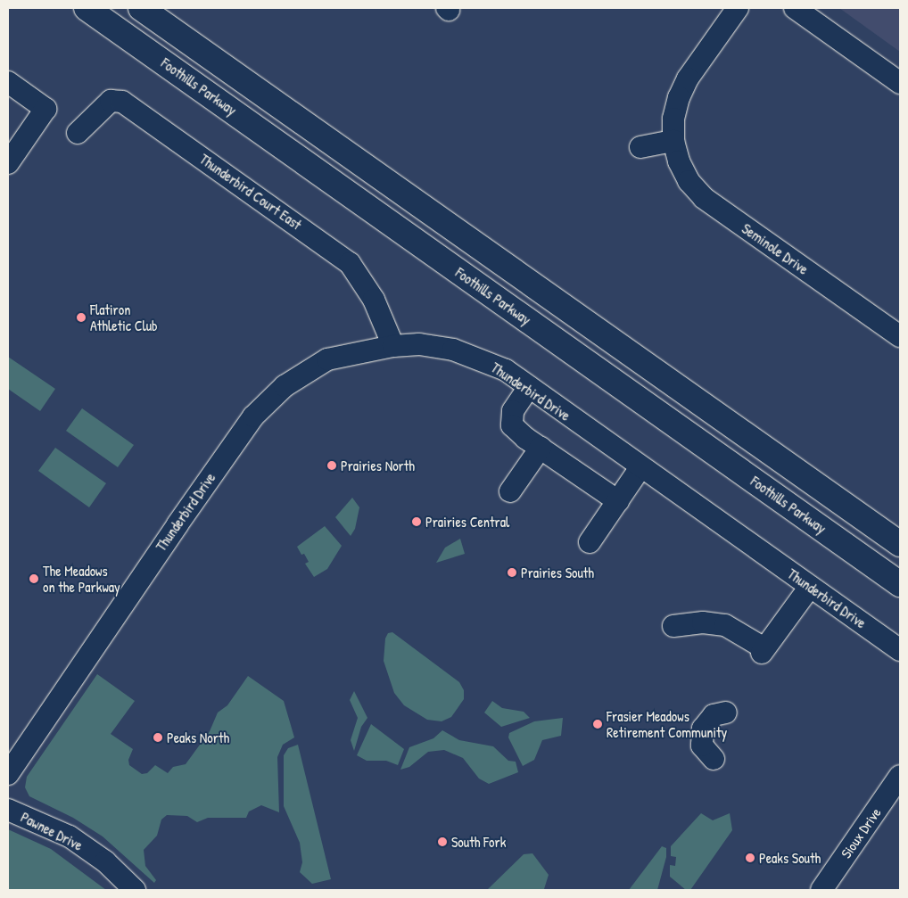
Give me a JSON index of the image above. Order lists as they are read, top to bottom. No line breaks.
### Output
{"streets":{"highway":["Foothills Parkway"],"street":["Thunderbird Court East","Seminole Drive","Thunderbird Drive","Pawnee Drive","Sioux Drive"]},"crossings":[["Thunderbird Court East","Thunderbird Drive"]],"places":["Flatiron Athletic Club","Prairies North","Prairies Central","Prairies South","The Meadows on the Parkway","Frasier Meadows Retirement Community","Peaks North","South Fork","Peaks South"]}
